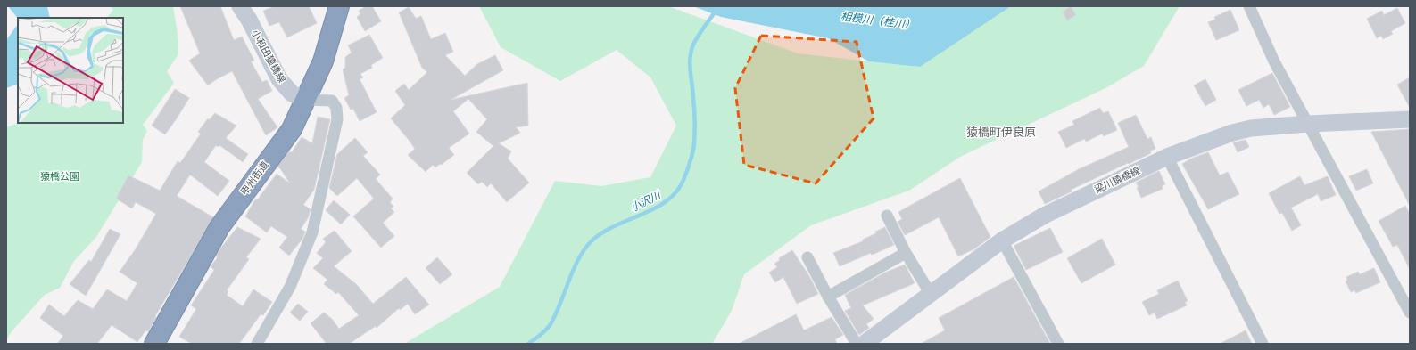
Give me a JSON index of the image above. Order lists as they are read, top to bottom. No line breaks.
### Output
{"streets":{"highway":["甲州街道"],"main road":["小和田猿橋線","梁川猿橋線"]},"crossings":[["小和田猿橋線","甲州街道"]],"districts":["猿橋町伊良原"],"water":["相模川（桂川）","小沢川"],"parks":["猿橋公園"]}
